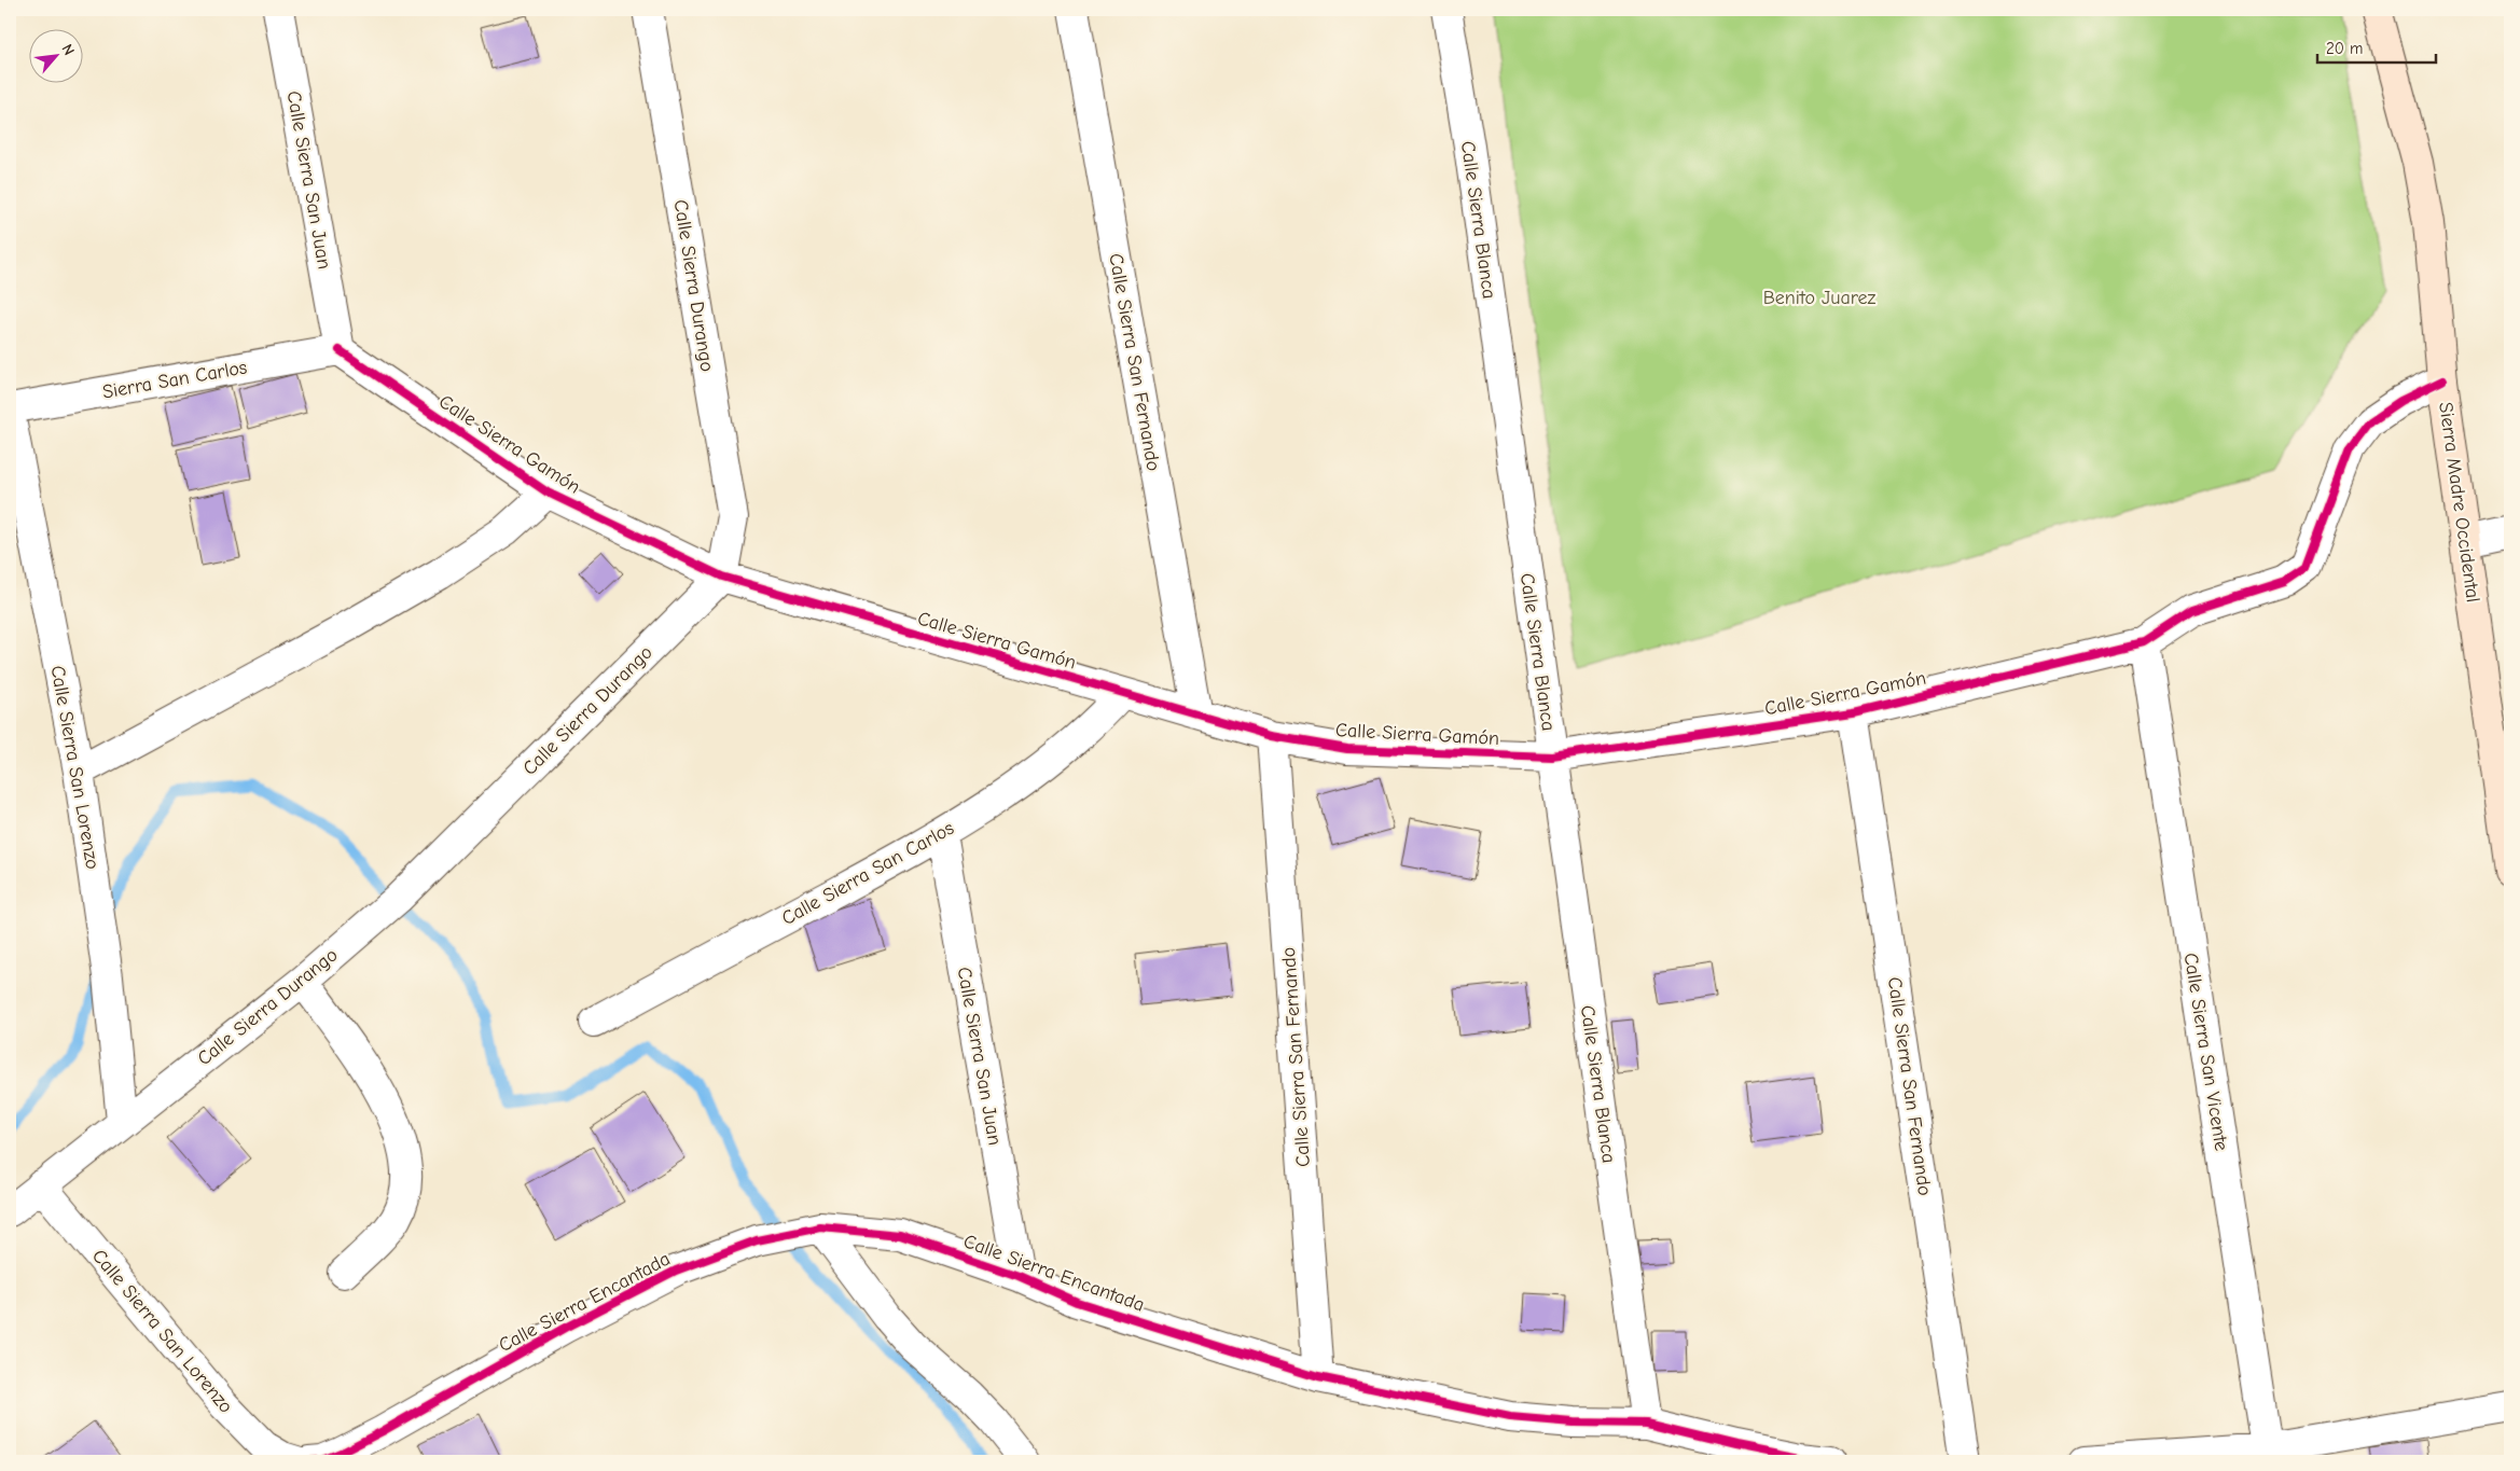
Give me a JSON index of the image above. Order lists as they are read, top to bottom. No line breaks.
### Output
{"streets":{"street":["Calle Sierra San Juan","Calle Sierra Blanca","Calle Sierra Durango","Calle Sierra San Fernando","Sierra San Carlos","Calle Sierra Gamón","Sierra Madre Occidental","Calle Sierra San Lorenzo","Calle Sierra San Carlos","Calle Sierra San Vicente","Calle Sierra Encantada"]},"crossings":[["Calle Sierra San Juan","Sierra San Carlos"],["Calle Sierra San Juan","Calle Sierra Gamón"],["Calle Sierra San Juan","Calle Sierra San Carlos"],["Calle Sierra San Juan","Calle Sierra Encantada"],["Calle Sierra Blanca","Calle Sierra Gamón"],["Calle Sierra Blanca","Calle Sierra Encantada"],["Calle Sierra Durango","Calle Sierra Gamón"],["Calle Sierra Durango","Calle Sierra San Lorenzo"],["Calle Sierra San Fernando","Calle Sierra Gamón"],["Calle Sierra San Fernando","Calle Sierra Encantada"],["Sierra San Carlos","Calle Sierra Gamón"],["Calle Sierra Gamón","Sierra Madre Occidental"],["Calle Sierra Gamón","Calle Sierra San Carlos"],["Calle Sierra Gamón","Calle Sierra San Vicente"]],"parks":["Benito Juarez"],"scale_bar":"20 m","north":"top right"}
